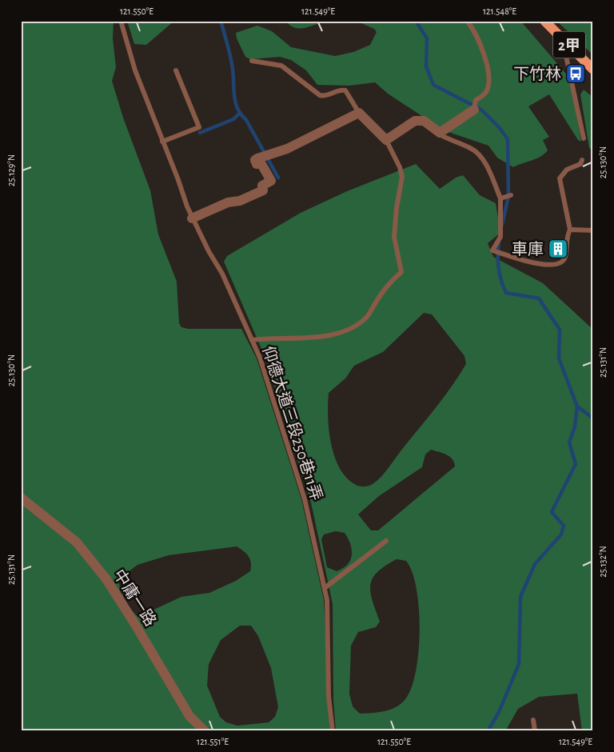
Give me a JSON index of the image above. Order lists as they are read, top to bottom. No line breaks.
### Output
{"streets":{"main road":["2甲"],"street":["中庸一路"],"lane":["仰德大道三段250巷11弄"]},"places":{"bus stop":["下竹林"],"building":["車庫"]},"coordinates":["121.550°E","121.549°E","121.548°E","25.130°N","25.129°N","25.131°N","25.132°N","121.551°E"]}
